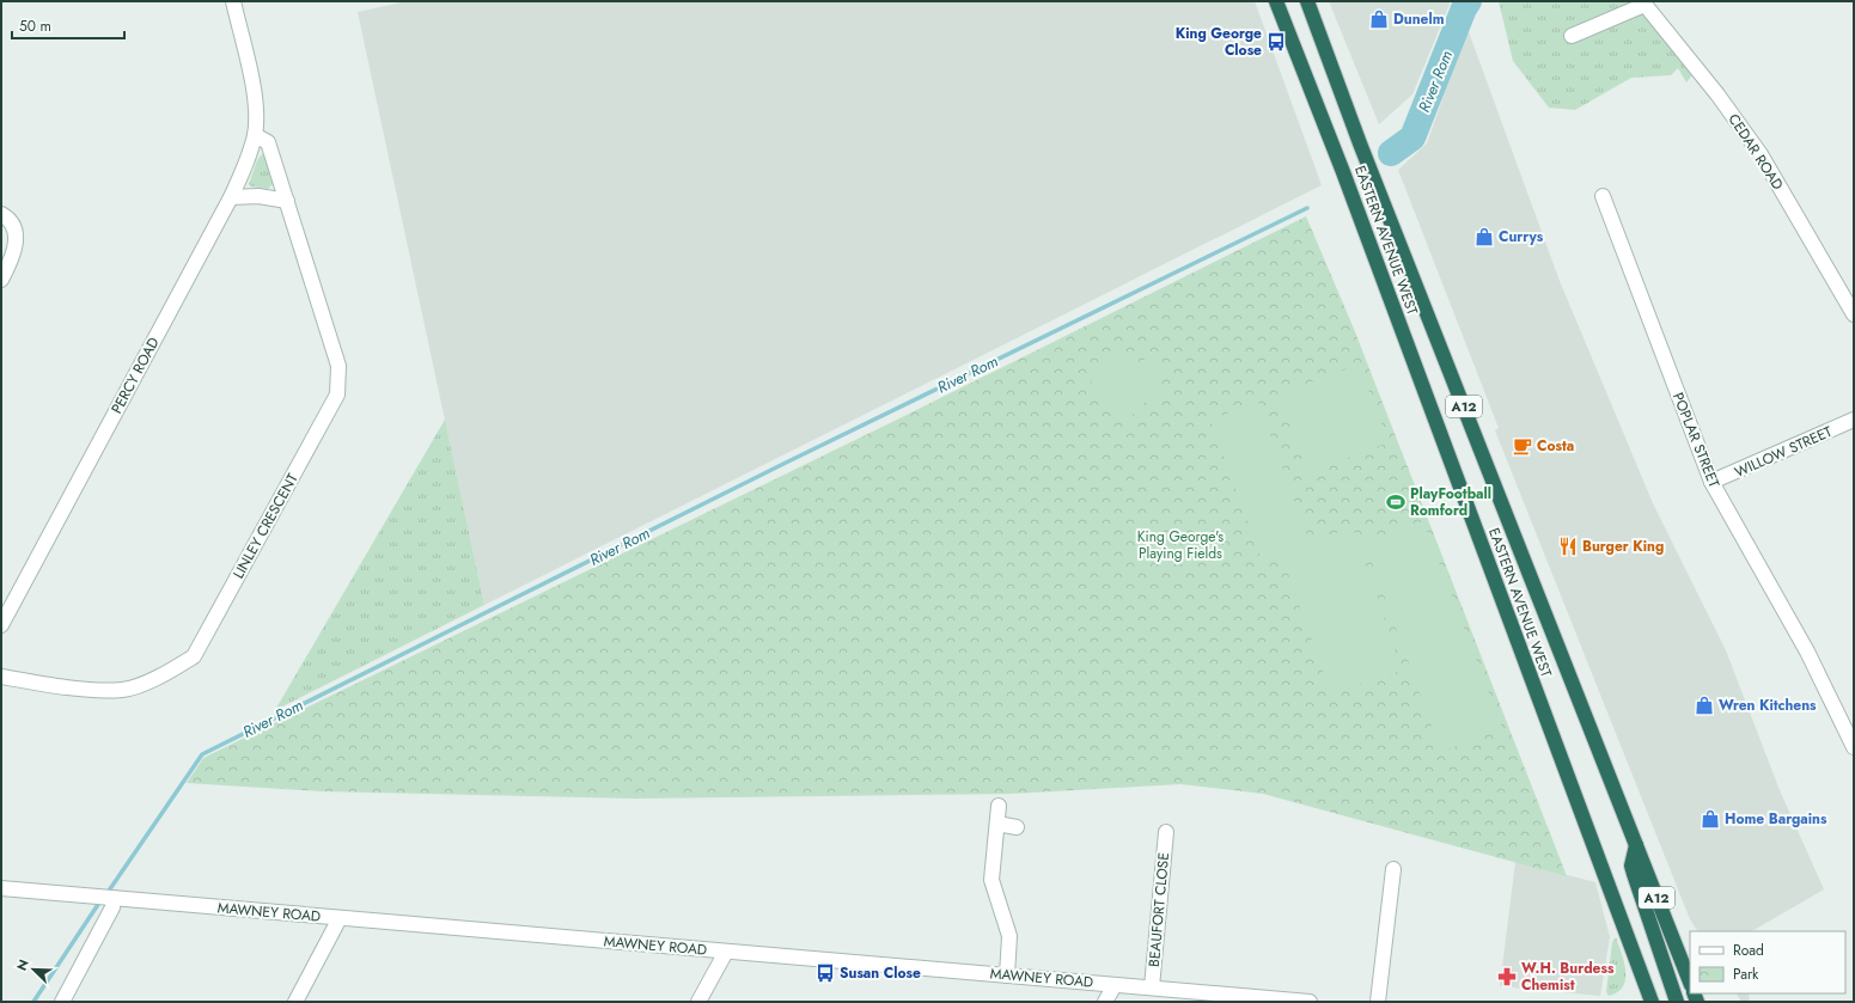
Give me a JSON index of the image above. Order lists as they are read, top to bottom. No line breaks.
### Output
{"streets":{"highway":["EASTERN AVENUE WEST","A12"],"street":["CEDAR ROAD","PERCY ROAD","POPLAR STREET","WILLOW STREET","LINLEY CRESCENT","BEAUFORT CLOSE","MAWNEY ROAD"]},"crossings":[["PERCY ROAD","LINLEY CRESCENT"],["POPLAR STREET","WILLOW STREET"],["BEAUFORT CLOSE","MAWNEY ROAD"]],"water":["River Rom"],"parks":["King George's Playing Fields"],"places":{"shop":["Dunelm","Currys","Wren Kitchens","Home Bargains"],"bus stop":["King George Close","Susan Close"],"cafe":["Costa"],"sports":["PlayFootball Romford"],"restaurant":["Burger King"],"pharmacy":["W.H. Burdess Chemist"]},"legend":["Road","Park"],"scale_bar":"50 m","north":"top left"}
